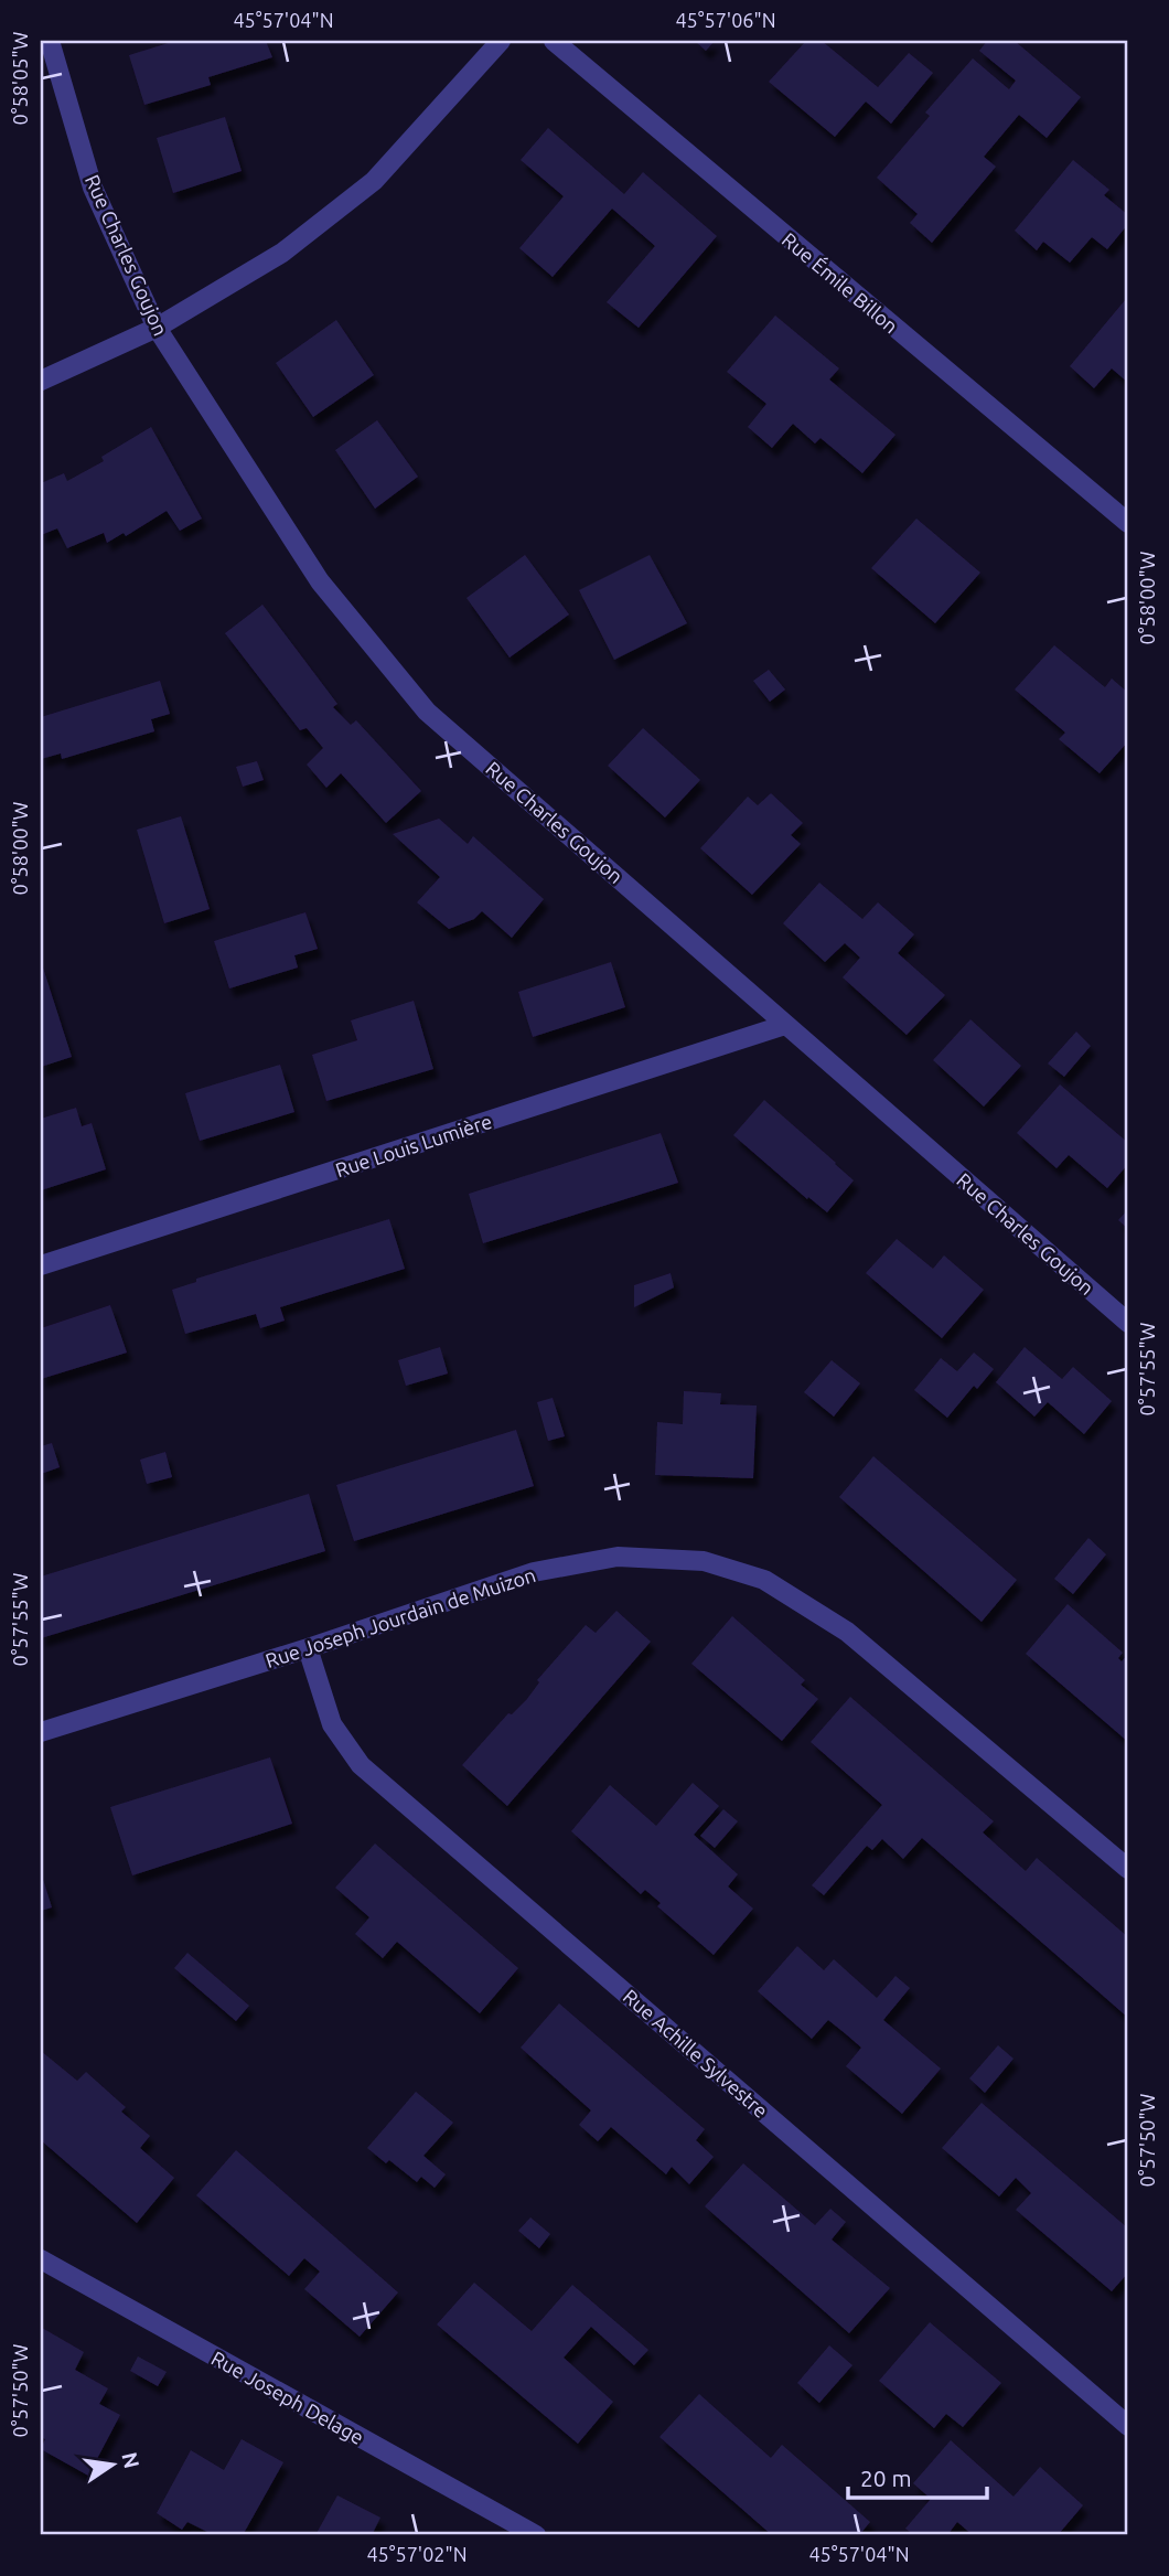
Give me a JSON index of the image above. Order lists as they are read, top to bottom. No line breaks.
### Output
{"streets":{"street":["Rue Charles Goujon","Rue Émile Billon","Rue Louis Lumière","Rue Joseph Jourdain de Muizon","Rue Achille Sylvestre","Rue Joseph Delage"]},"crossings":[["Rue Charles Goujon","Rue Louis Lumière"],["Rue Joseph Jourdain de Muizon","Rue Achille Sylvestre"]],"scale_bar":"20 m","north":"right","coordinates":["45°57'04\"N","45°57'06\"N","0°58'05\"W","0°58'00\"W","0°57'55\"W","0°57'50\"W","45°57'02\"N"]}
